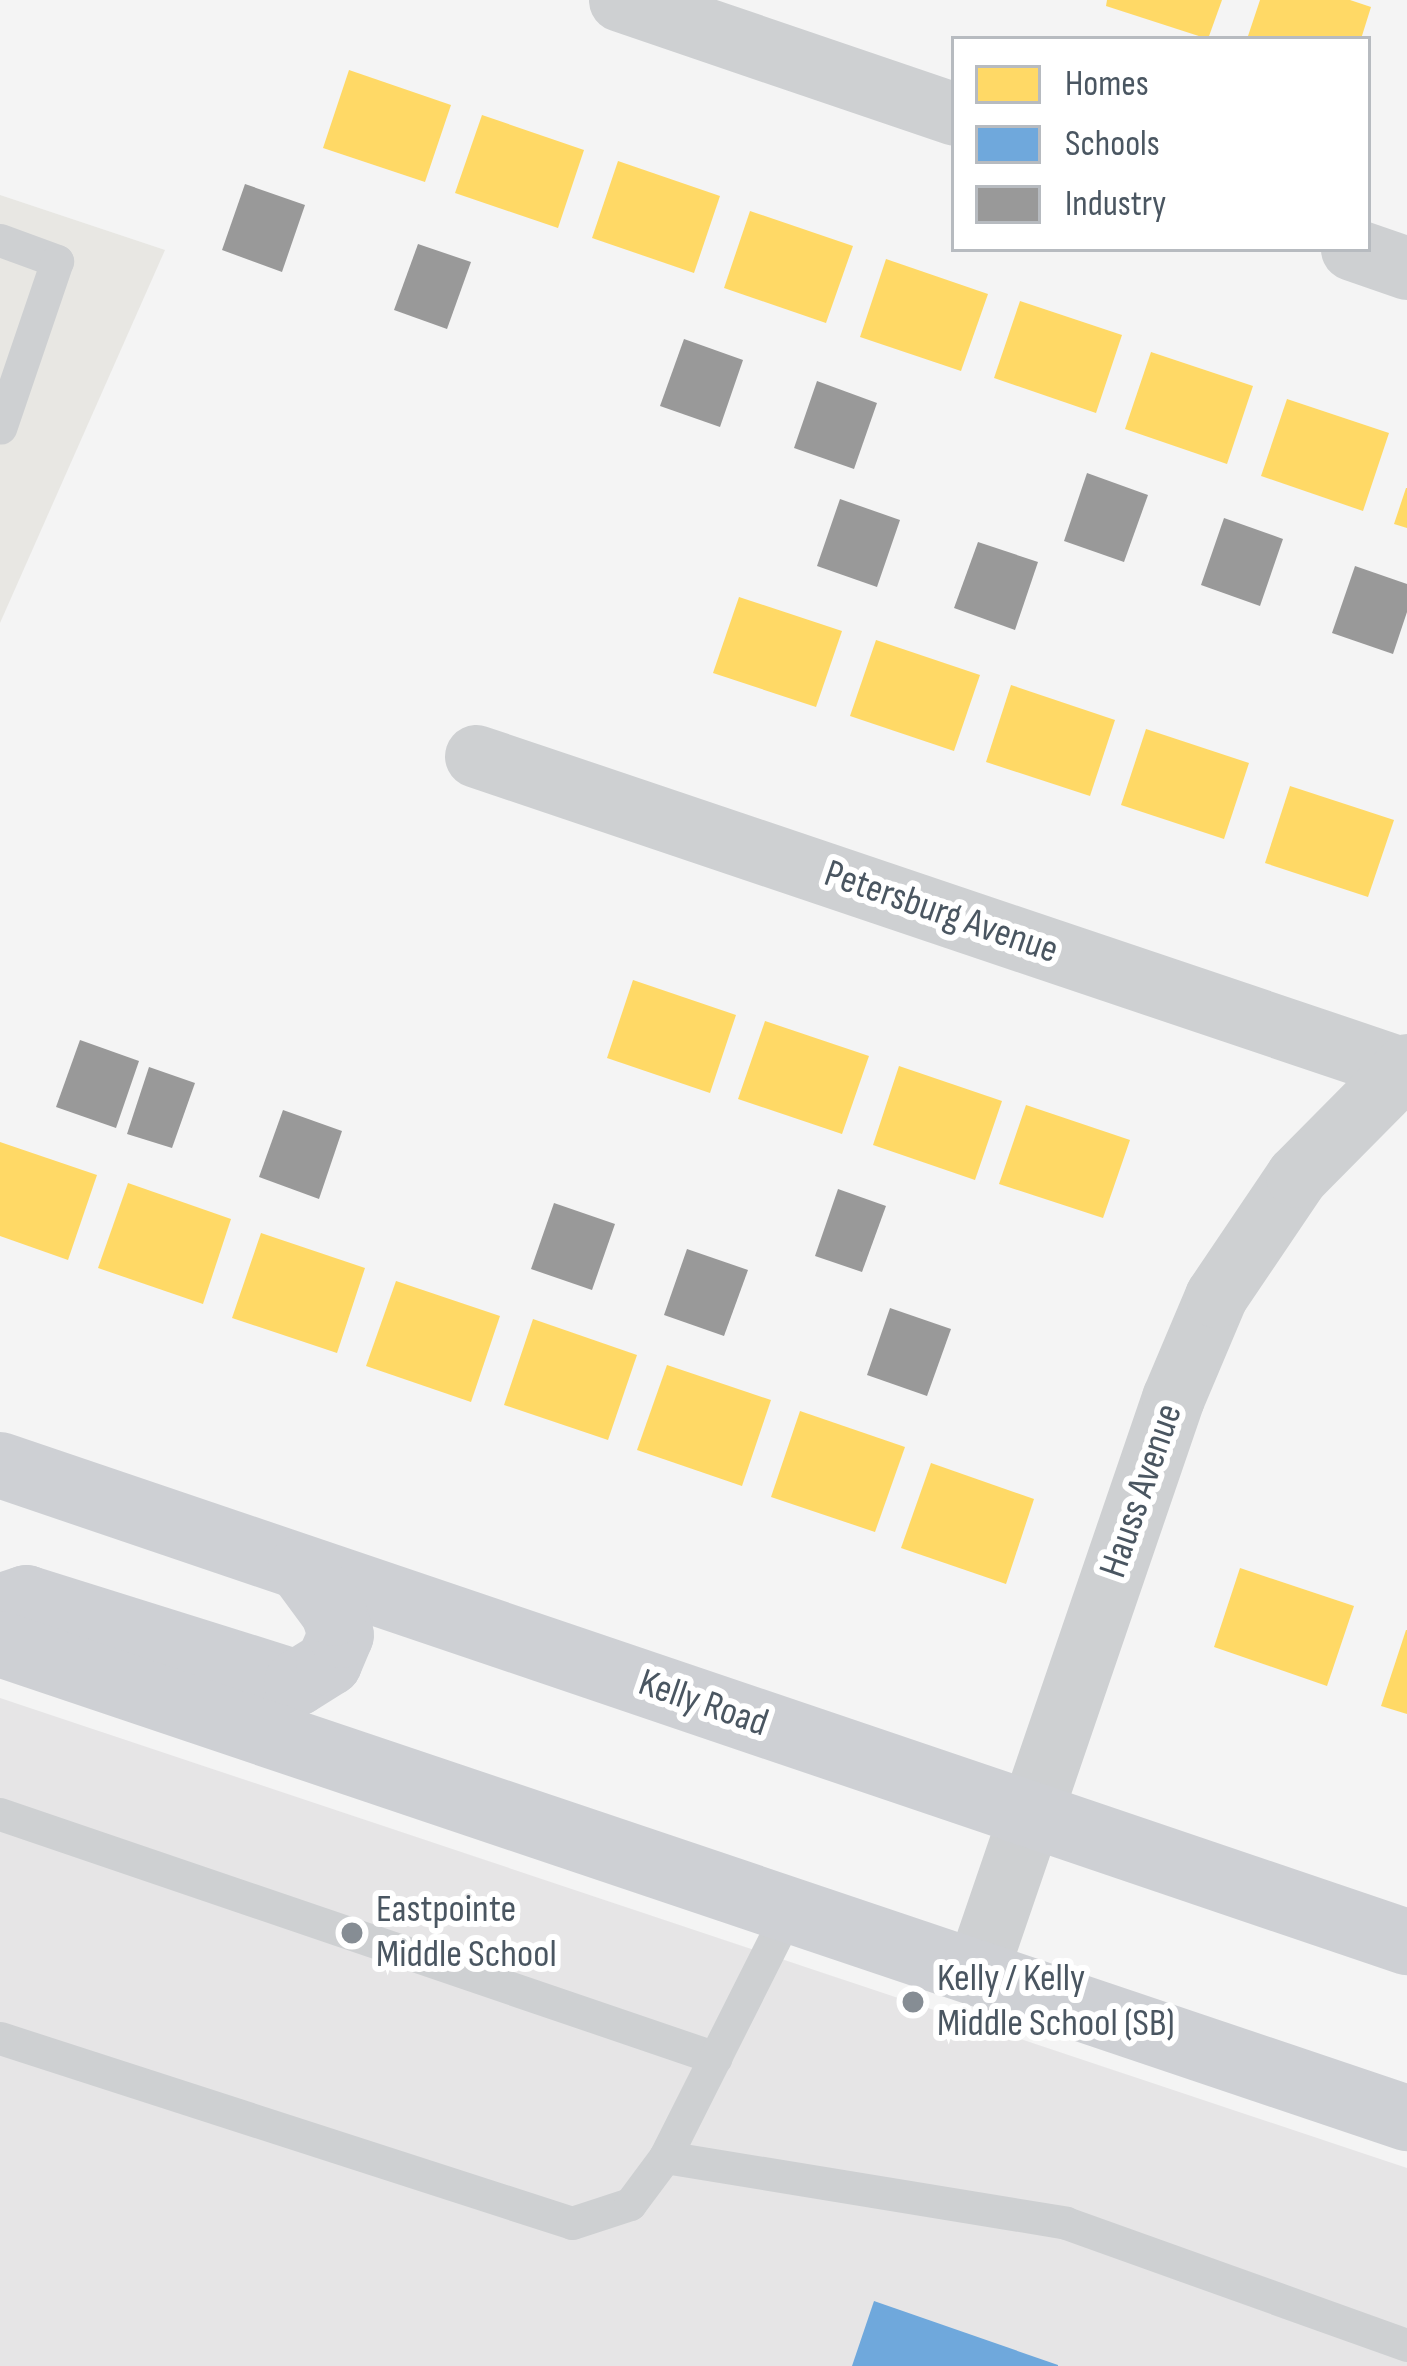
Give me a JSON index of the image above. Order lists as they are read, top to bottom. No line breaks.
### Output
{"streets":{"street":["Petersburg Avenue","Hauss Avenue","Kelly Road"]},"crossings":[["Petersburg Avenue","Hauss Avenue"],["Hauss Avenue","Kelly Road"]],"places":["Eastpointe Middle School","Kelly / Kelly Middle School (SB)"],"legend":["Homes","Schools","Industry"]}
